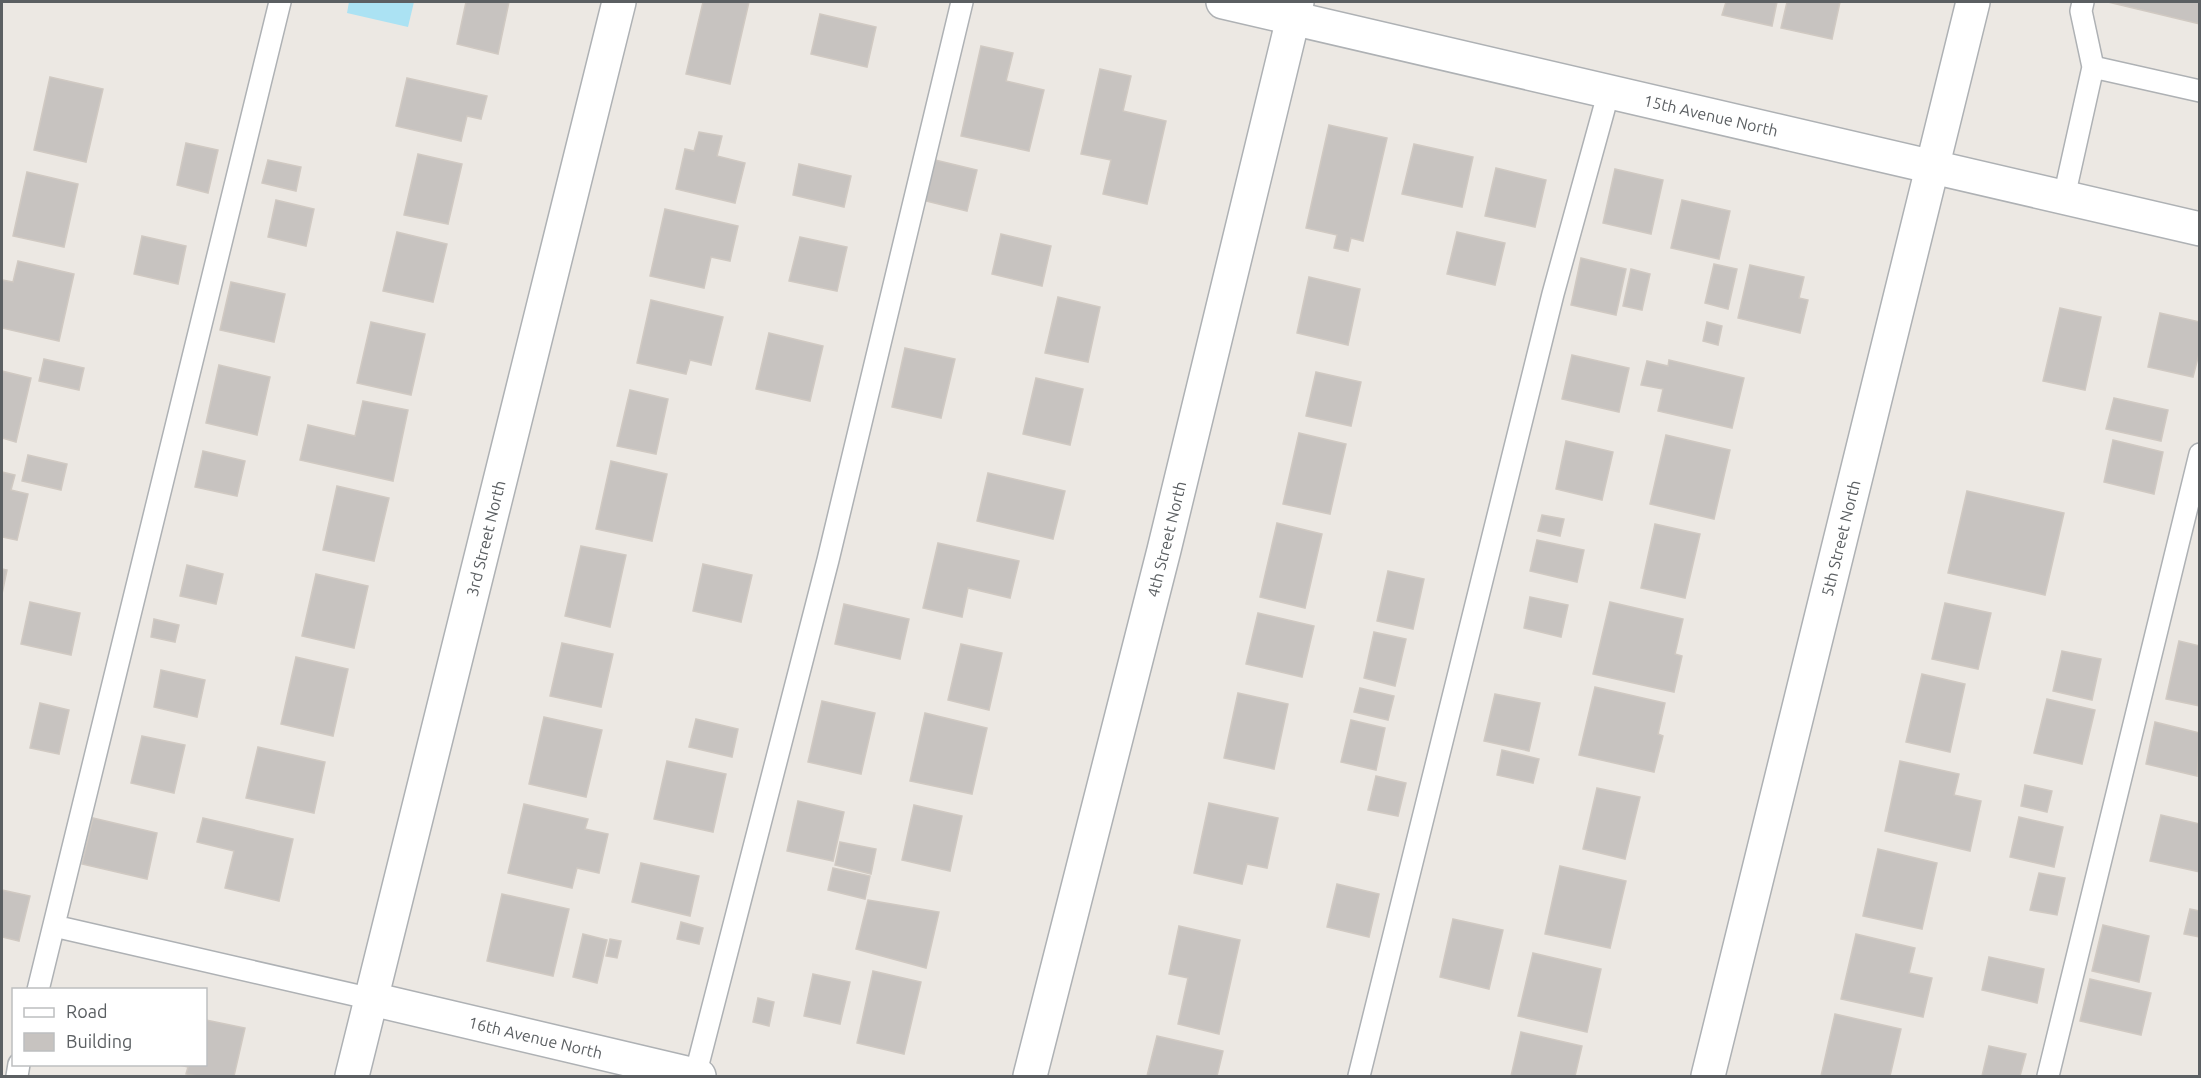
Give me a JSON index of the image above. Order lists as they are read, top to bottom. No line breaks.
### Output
{"streets":{"street":["15th Avenue North","3rd Street North","5th Street North","4th Street North","16th Avenue North"]},"crossings":[["15th Avenue North","5th Street North"],["15th Avenue North","4th Street North"],["3rd Street North","16th Avenue North"]],"legend":["Road","Building"]}
